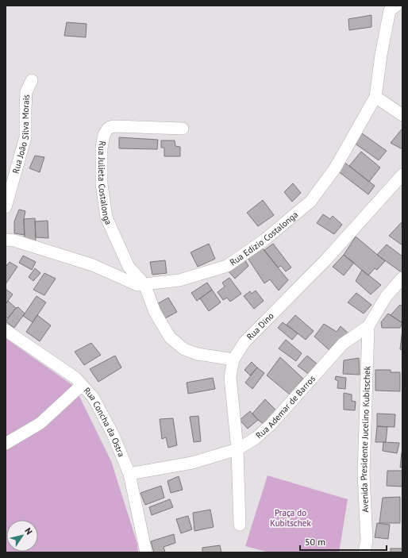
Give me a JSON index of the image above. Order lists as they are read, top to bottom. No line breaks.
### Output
{"streets":{"street":["Rua João Silva Morais","Rua Julieta Costalonga","Rua Edizio Costalonga","Rua Dino","Rua Ademar de Barros","Rua Concha da Ostra","Avenida Presidente Jucelino Kubitschek"]},"crossings":[["Rua Julieta Costalonga","Rua Edizio Costalonga"],["Rua Dino","Rua Ademar de Barros"],["Rua Ademar de Barros","Rua Concha da Ostra"],["Rua Ademar de Barros","Avenida Presidente Jucelino Kubitschek"]],"parks":["Praça do Kubitschek"],"scale_bar":"50 m","north":"top right"}
